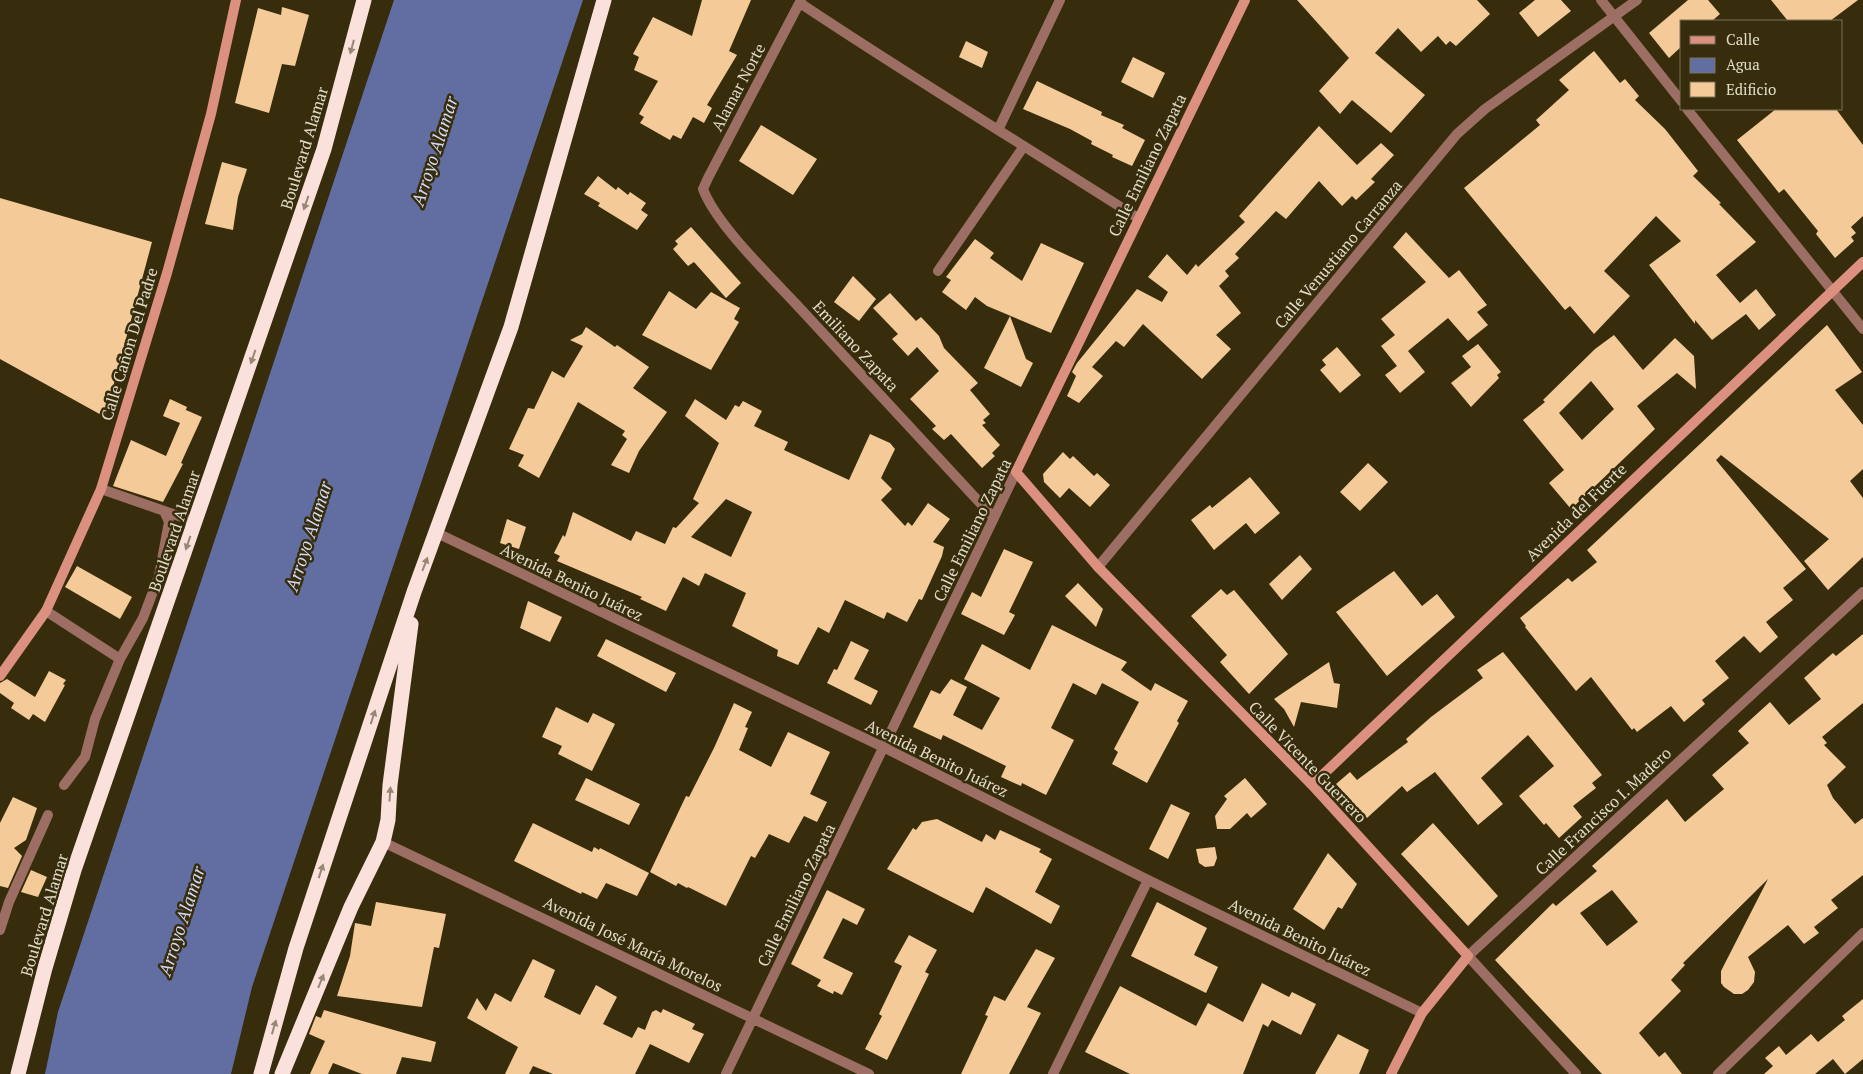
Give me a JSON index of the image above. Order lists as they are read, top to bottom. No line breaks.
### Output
{"streets":{"highway":["Boulevard Alamar"],"street":["Alamar Norte","Calle Emiliano Zapata","Calle Venustiano Carranza","Calle Cañon Del Padre","Emiliano Zapata","Avenida del Fuerte","Avenida Benito Juárez","Calle Vicente Guerrero","Calle Francisco I. Madero","Avenida José María Morelos"]},"crossings":[["Alamar Norte","Emiliano Zapata"],["Calle Emiliano Zapata","Emiliano Zapata"],["Calle Emiliano Zapata","Avenida Benito Juárez"],["Calle Emiliano Zapata","Calle Vicente Guerrero"],["Calle Emiliano Zapata","Avenida José María Morelos"],["Calle Venustiano Carranza","Calle Vicente Guerrero"],["Avenida del Fuerte","Calle Vicente Guerrero"],["Avenida Benito Juárez","Calle Francisco I. Madero"],["Calle Vicente Guerrero","Calle Francisco I. Madero"]],"one_way":["Boulevard Alamar"],"water":["Arroyo Alamar"],"legend":["Calle","Agua","Edificio"]}
